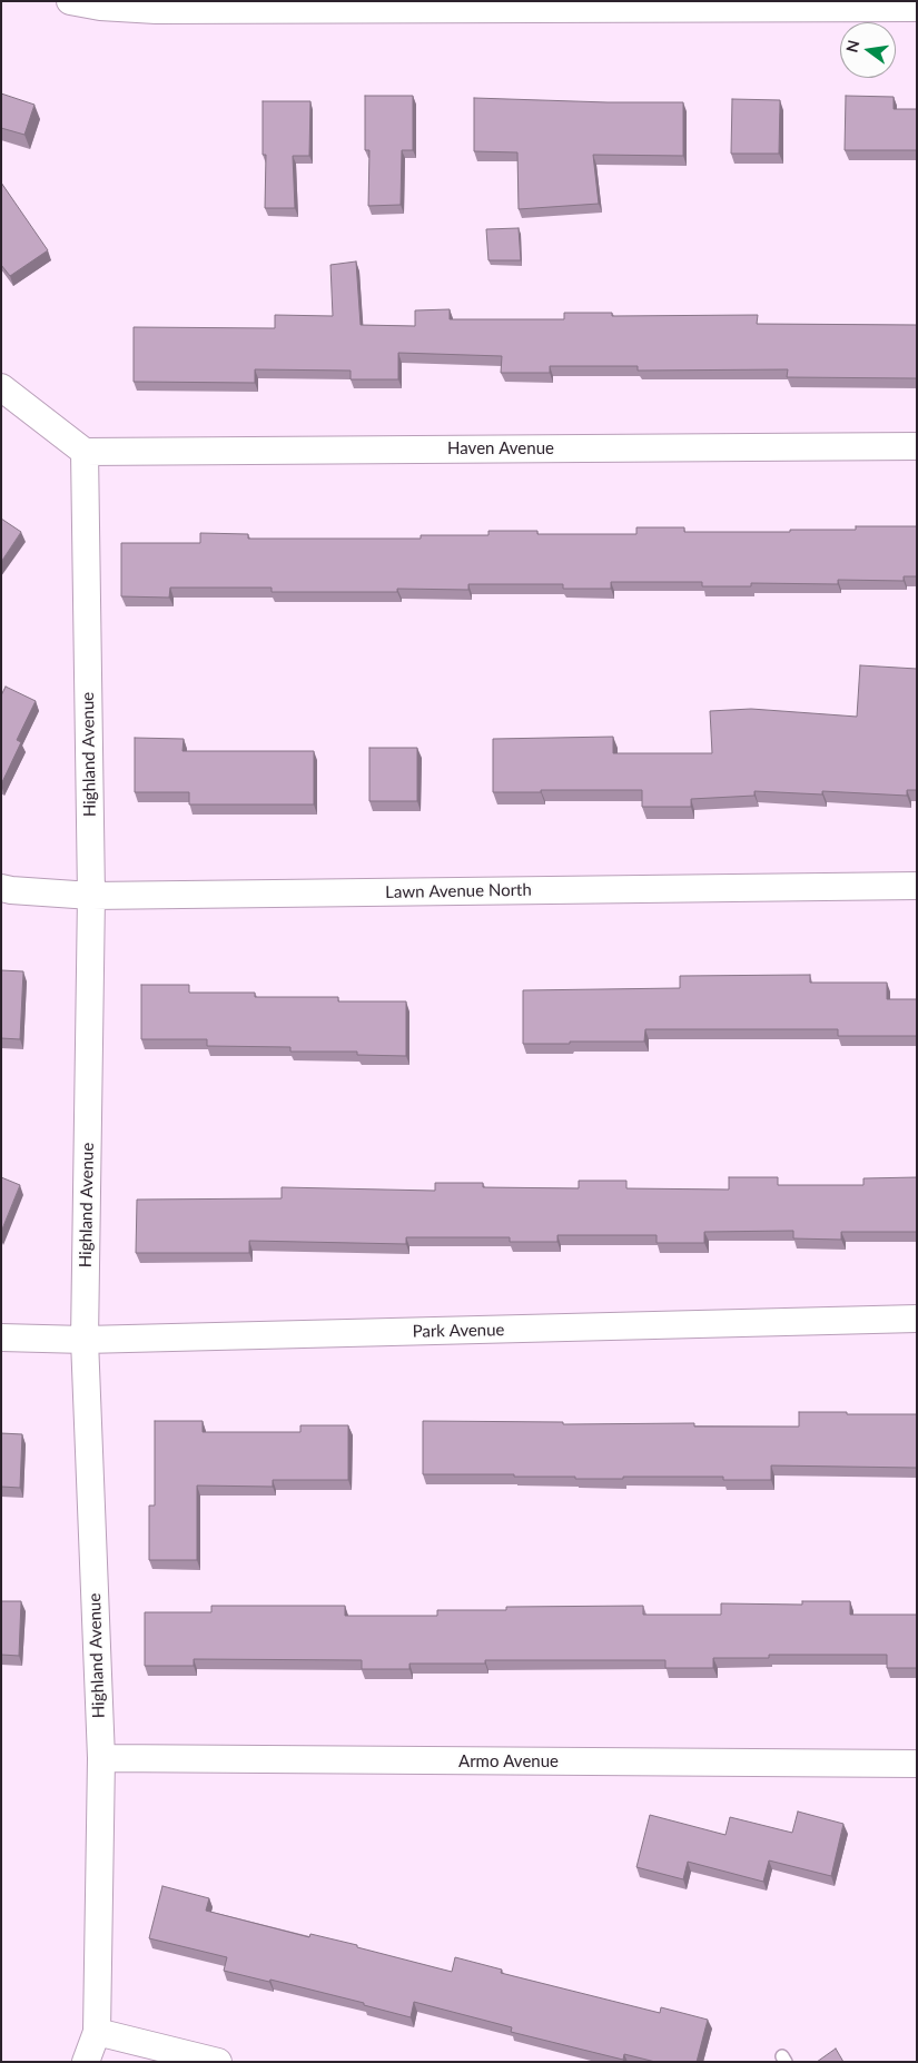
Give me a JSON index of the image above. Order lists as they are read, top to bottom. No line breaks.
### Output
{"streets":{"street":["Haven Avenue","Highland Avenue","Lawn Avenue North","Park Avenue","Armo Avenue"]},"crossings":[["Haven Avenue","Highland Avenue"],["Highland Avenue","Lawn Avenue North"],["Highland Avenue","Park Avenue"],["Highland Avenue","Armo Avenue"]],"north":"left"}
